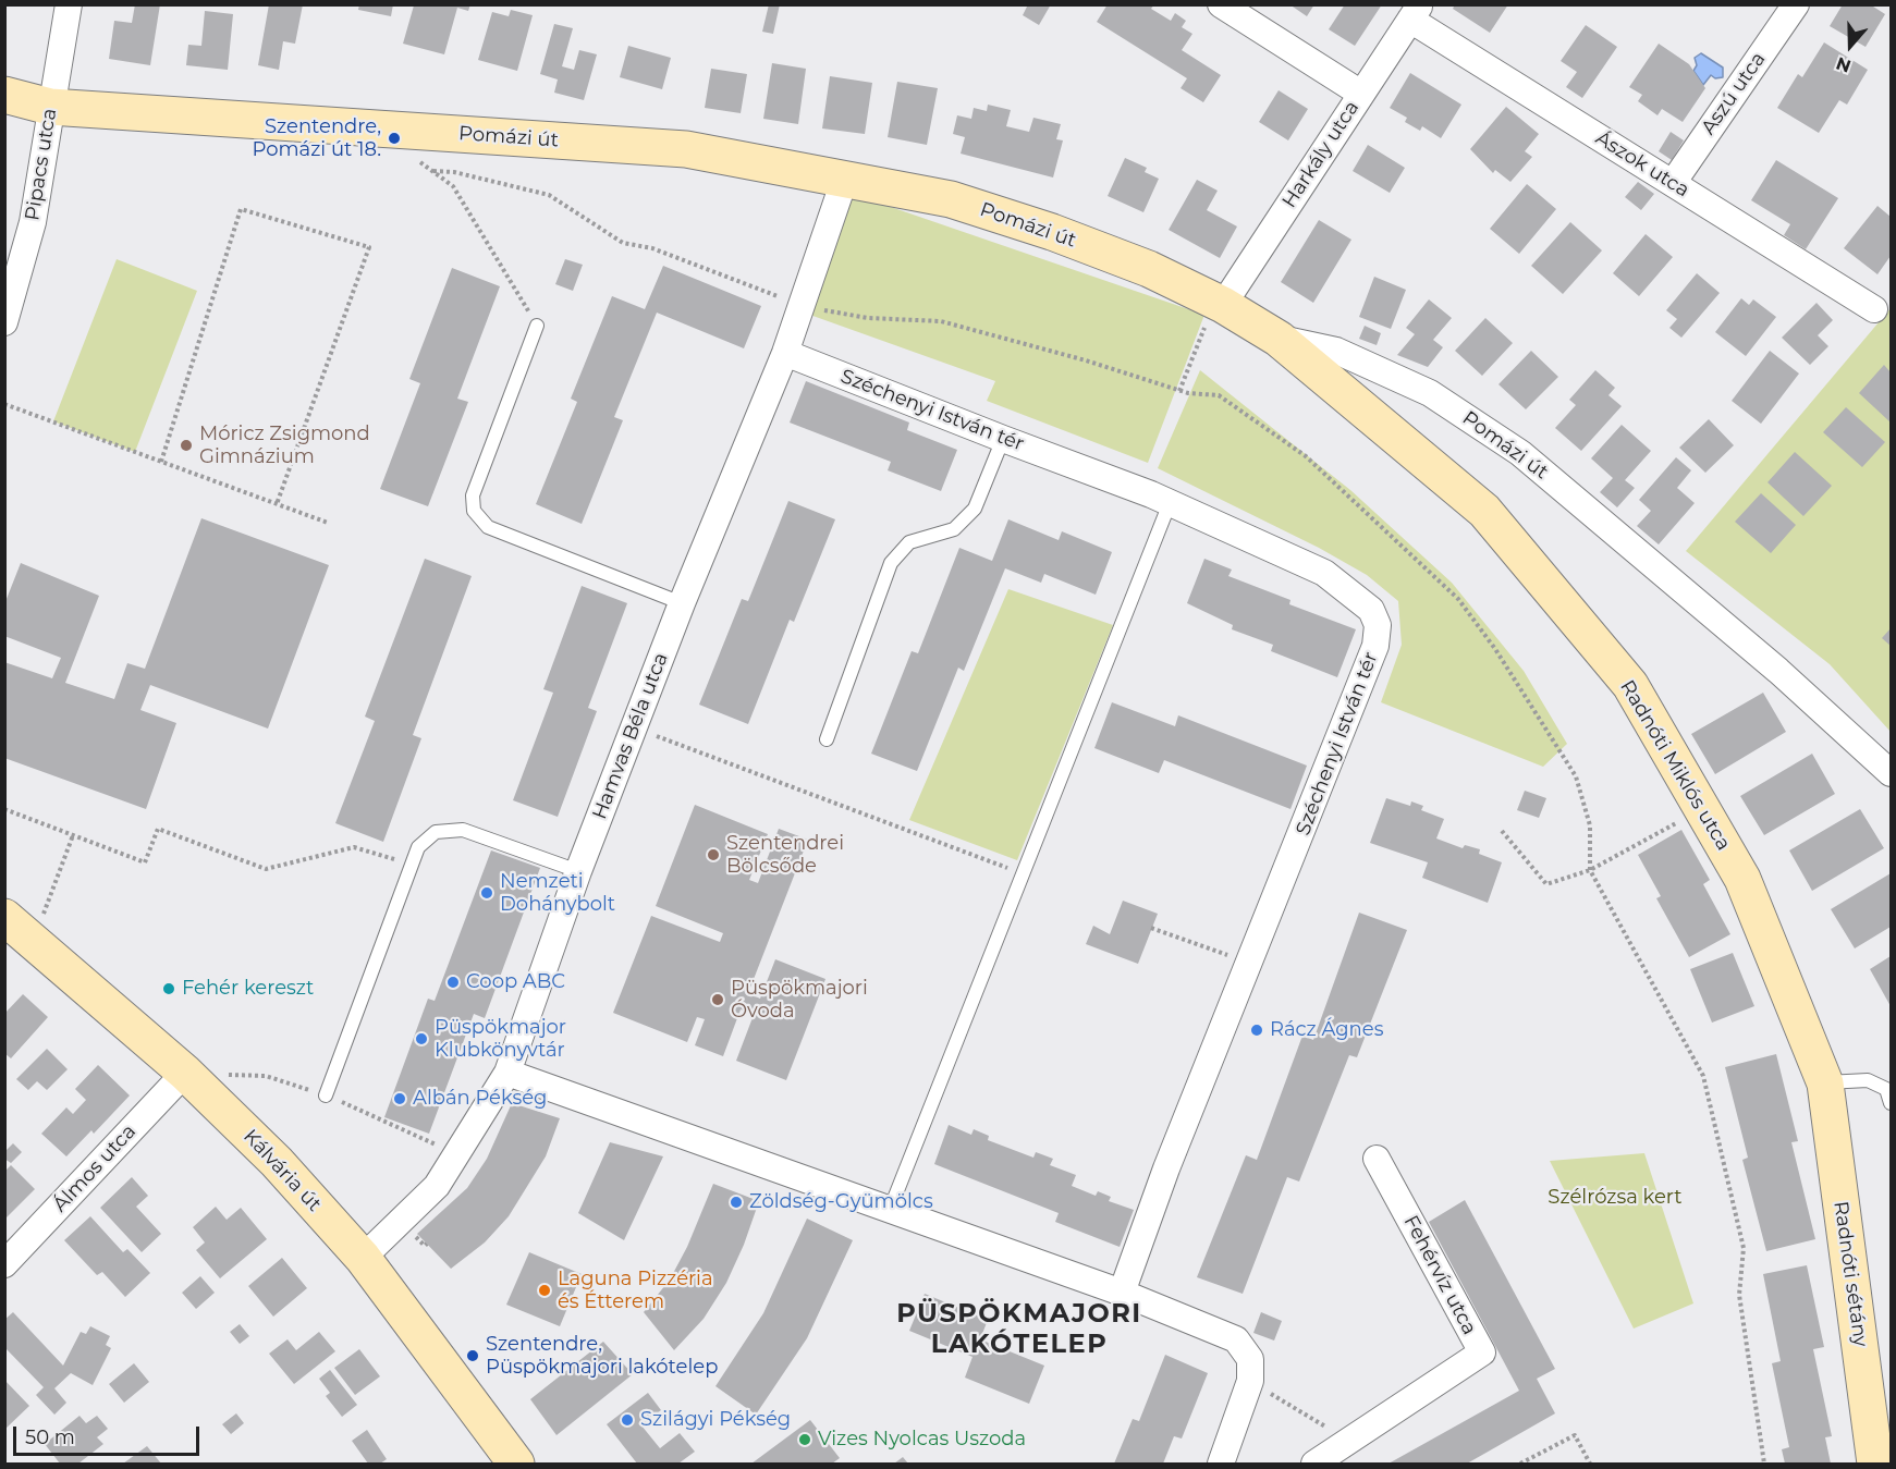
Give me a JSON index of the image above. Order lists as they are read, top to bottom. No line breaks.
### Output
{"streets":{"street":["Aszú utca","Pomázi út","Harkály utca","Pipacs utca","Ászok utca","Széchenyi István tér","Hamvas Béla utca","Radnóti Miklós utca","Álmos utca","Kálvária út","Radnóti sétány","Fehérvíz utca"]},"crossings":[["Aszú utca","Ászok utca"],["Pomázi út","Harkály utca"],["Pomázi út","Pipacs utca"],["Pomázi út","Hamvas Béla utca"],["Pomázi út","Radnóti Miklós utca"],["Harkály utca","Ászok utca"],["Széchenyi István tér","Hamvas Béla utca"],["Hamvas Béla utca","Kálvária út"],["Radnóti Miklós utca","Radnóti sétány"],["Álmos utca","Kálvária út"]],"districts":["PÜSPÖKMAJORI LAKÓTELEP"],"parks":["Szélrózsa kert"],"places":["Szentendre, Pomázi út 18.","Móricz Zsigmond Gimnázium","Szentendrei Bölcsőde","Nemzeti Dohánybolt","Coop ABC","Fehér kereszt","Püspökmajori Óvoda","Rácz Ágnes","Püspökmajor Klubkönyvtár","Albán Pékség","Zöldség-Gyümölcs","Laguna Pizzéria és Étterem","Szentendre, Püspökmajori lakótelep","Szilágyi Pékség","Vizes Nyolcas Uszoda"],"scale_bar":"50 m","north":"bottom"}
